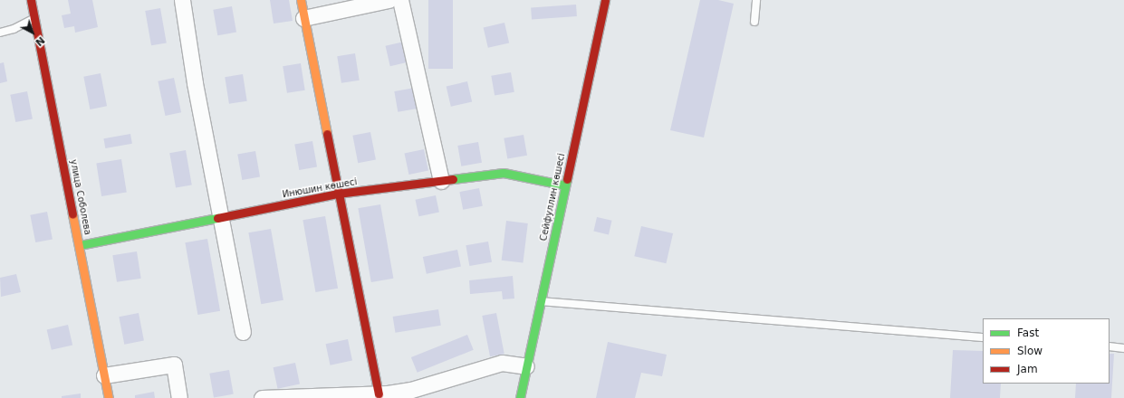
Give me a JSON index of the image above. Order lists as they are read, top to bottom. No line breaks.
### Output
{"streets":{"street":["Инюшин көшесі","улица Соболева","Сейфуллин көшесі"]},"crossings":[["Инюшин көшесі","улица Соболева"],["Инюшин көшесі","Сейфуллин көшесі"]],"legend":["Fast","Slow","Jam"],"north":"bottom right"}
